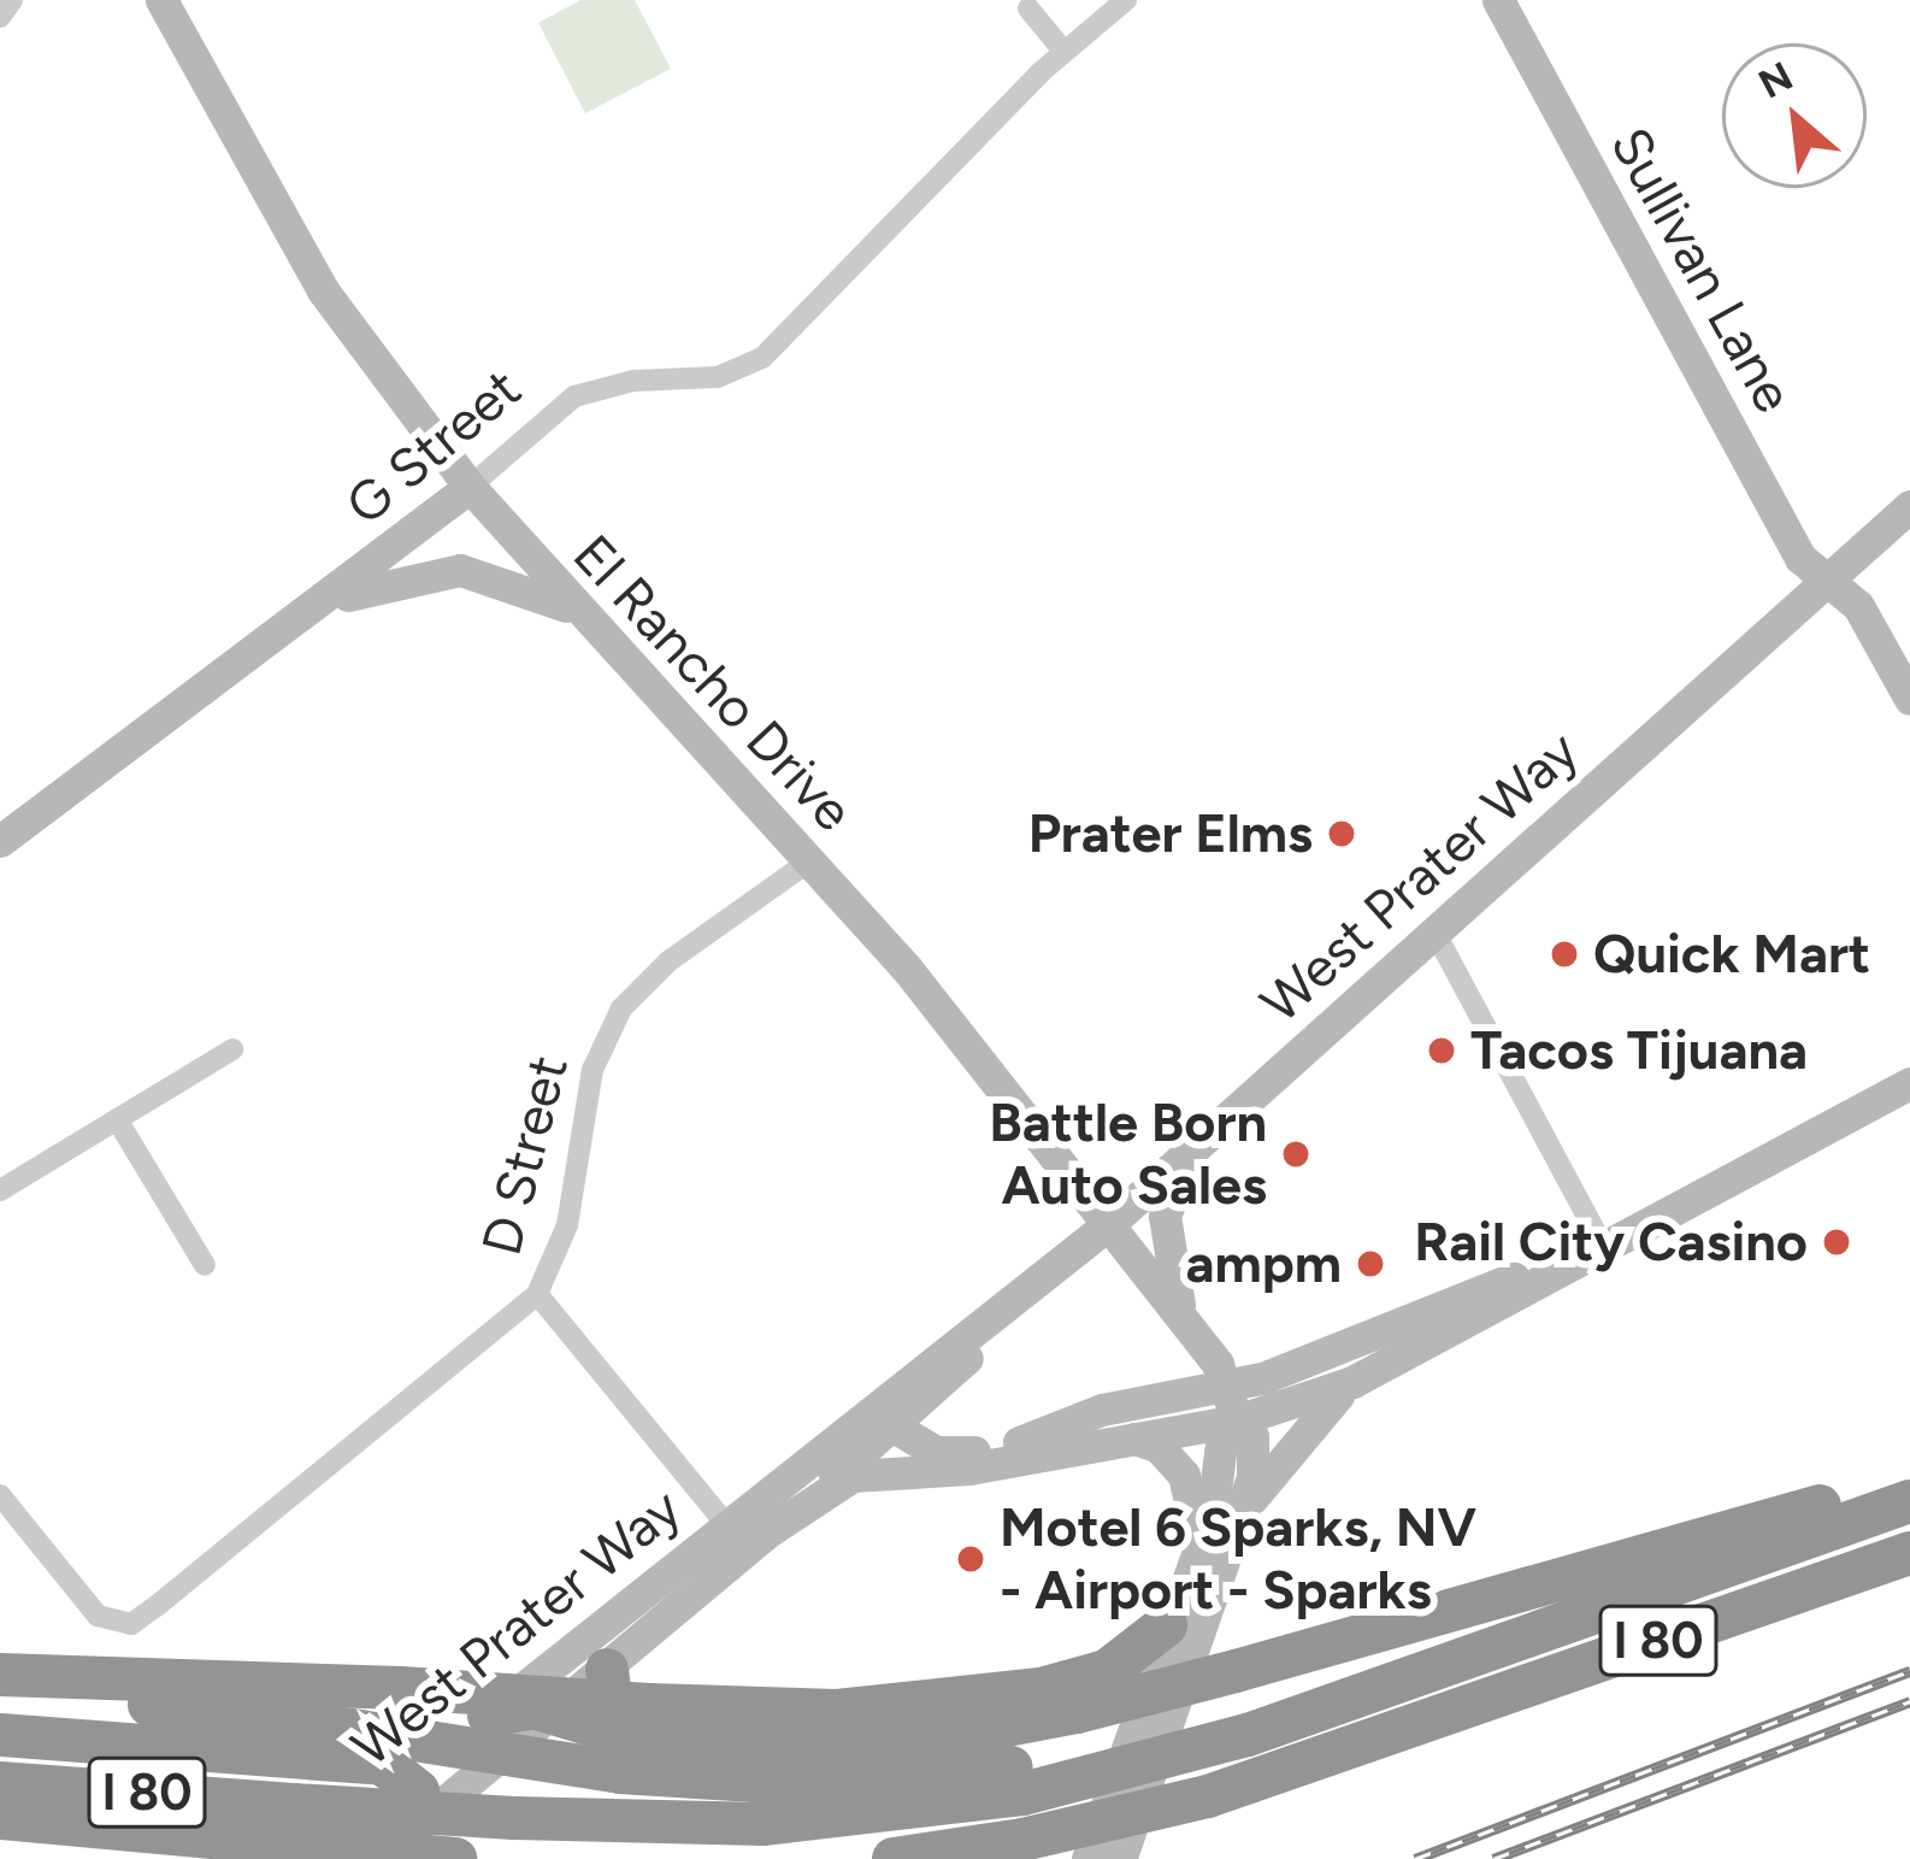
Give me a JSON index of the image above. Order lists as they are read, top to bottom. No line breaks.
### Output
{"streets":{"highway":["I 80"],"main road":["Sullivan Lane","G Street","El Rancho Drive","West Prater Way"],"street":["D Street"]},"crossings":[["Sullivan Lane","West Prater Way"],["G Street","El Rancho Drive"],["El Rancho Drive","West Prater Way"],["El Rancho Drive","D Street"]],"places":["Prater Elms","Quick Mart","Tacos Tijuana","Battle Born Auto Sales","Rail City Casino","ampm","Motel 6 Sparks, NV - Airport - Sparks"],"north":"top left"}
